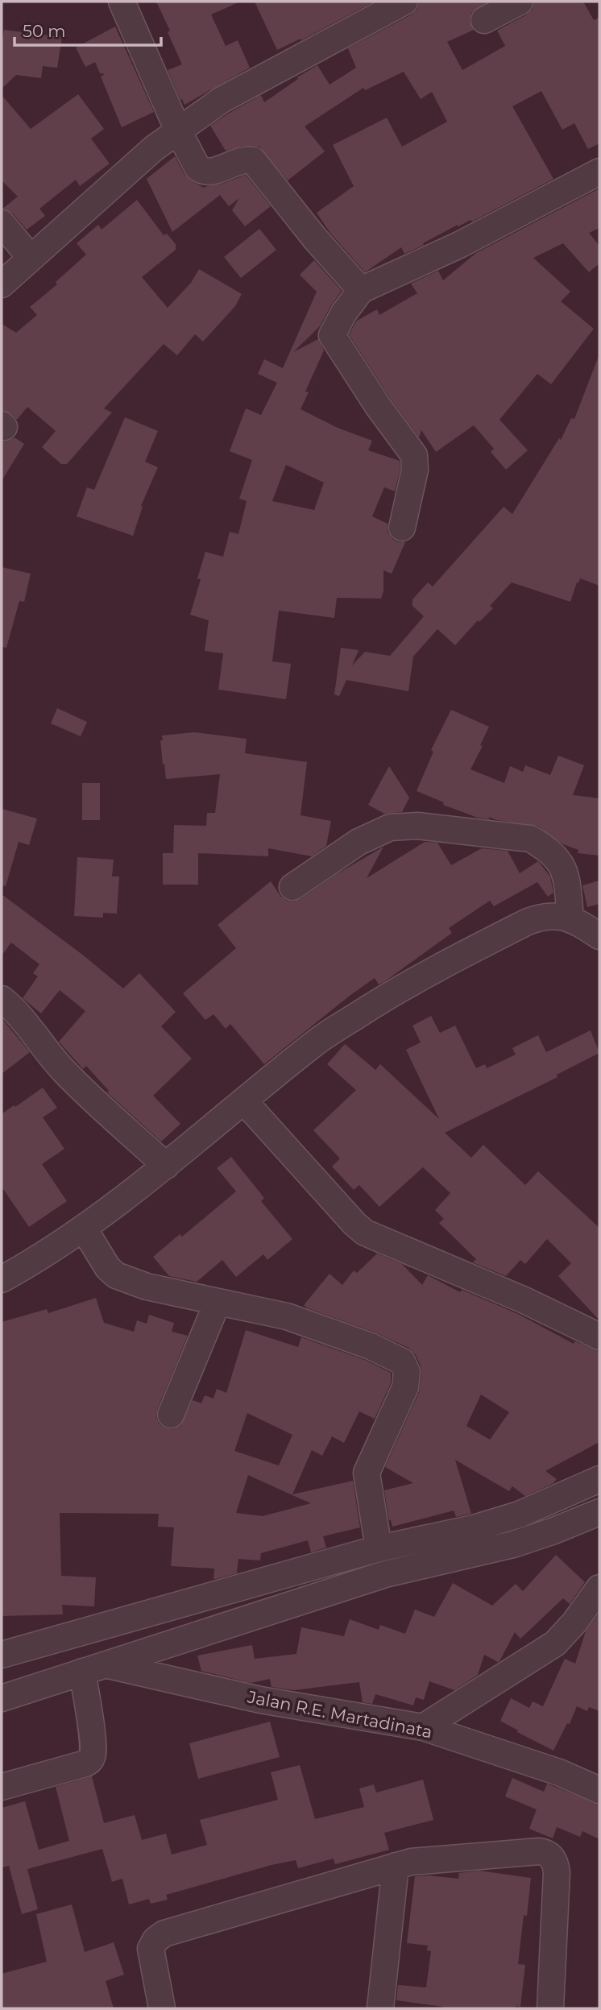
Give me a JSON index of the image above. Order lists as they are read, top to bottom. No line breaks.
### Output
{"streets":{"street":["Jalan R.E. Martadinata"]},"scale_bar":"50 m"}
